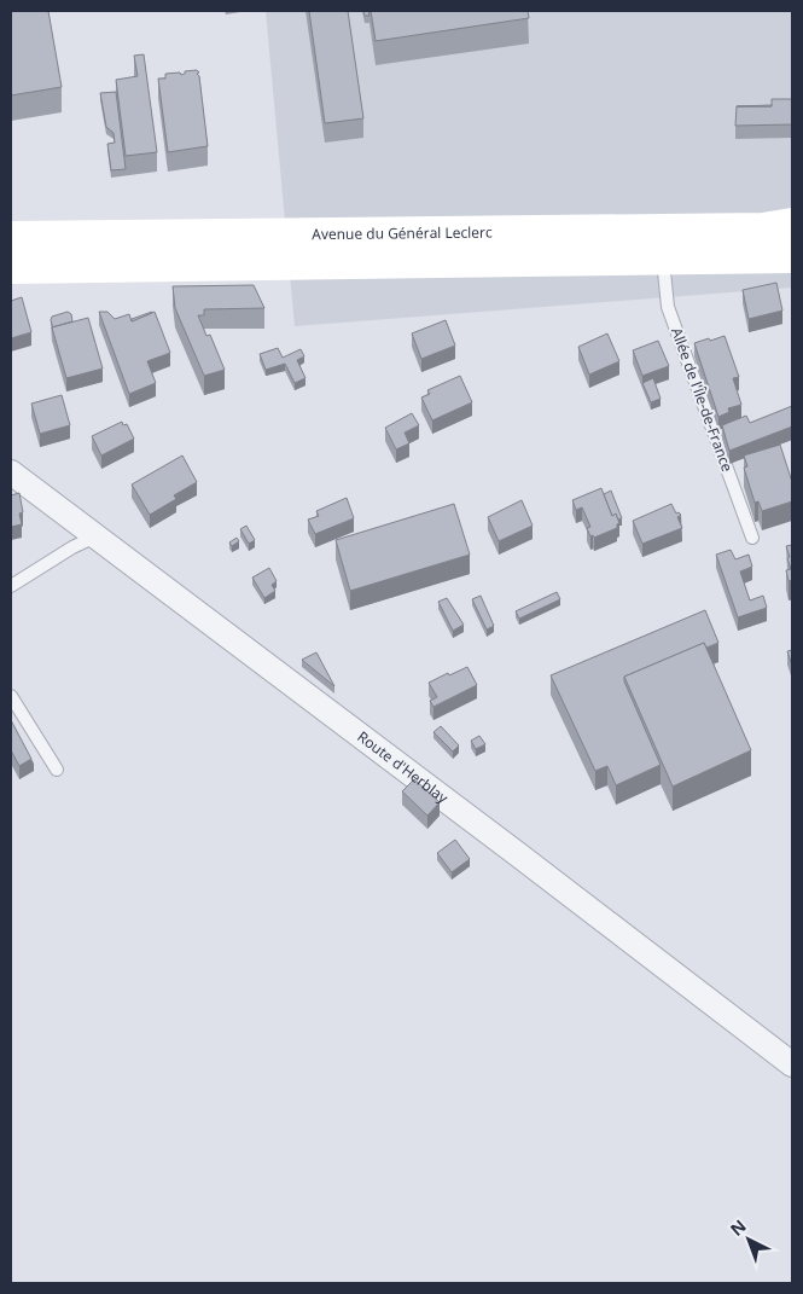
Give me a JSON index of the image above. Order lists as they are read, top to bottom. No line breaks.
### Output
{"streets":{"main road":["Avenue du Général Leclerc"],"street":["Route d'Herblay"],"lane":["Allée de l'Île-de-France"]},"crossings":[["Avenue du Général Leclerc","Allée de l'Île-de-France"]],"north":"top left"}
